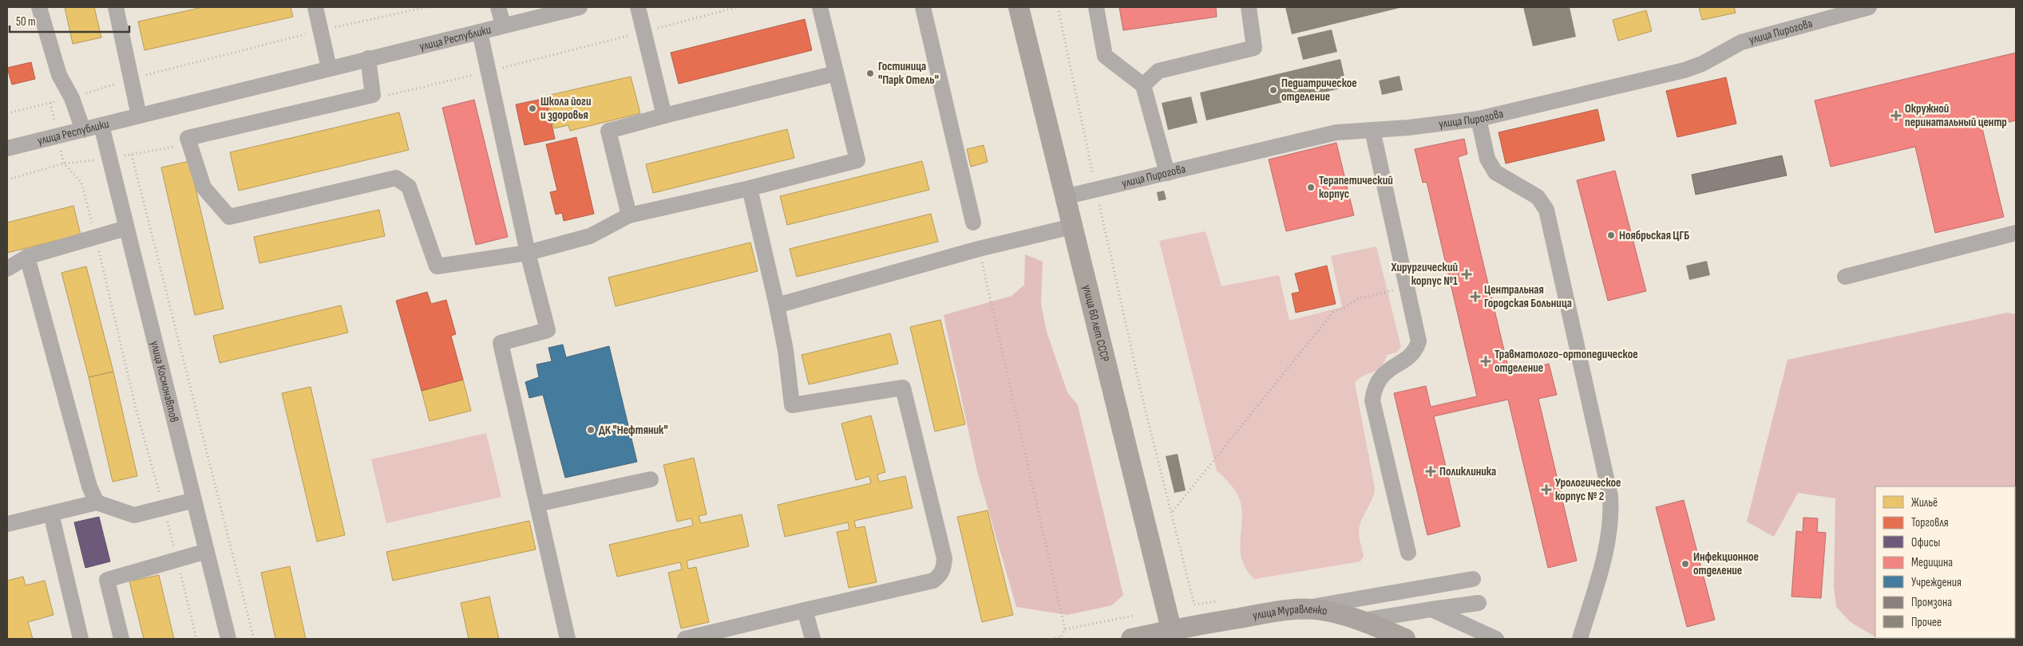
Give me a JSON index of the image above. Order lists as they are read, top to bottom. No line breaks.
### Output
{"streets":{"main road":["улица 60 лет СССР","улица Муравленко"],"street":["улица Пирогова","улица Республики","улица Космонавтов"]},"crossings":[["улица Пирогова","улица 60 лет СССР"],["улица Республики","улица Космонавтов"],["улица 60 лет СССР","улица Муравленко"]],"places":{"other":["Гостиница \"Парк Отель\"","Педиатрическое отделение","Школа йоги и здоровья","Терапетический корпус","Ноябрьская ЦГБ","ДК \"Нефтяник\"","Инфекционное отделение"],"health":["Окружной перинатальный центр","Хирургический корпус №1","Центральная Городская Больница","Травматолого-ортопедическое отделение","Поликлиника","Урологическое корпус № 2"]},"legend":["Жильё","Торговля","Офисы","Медицина","Учреждения","Промзона","Прочее"],"scale_bar":"50 m"}
